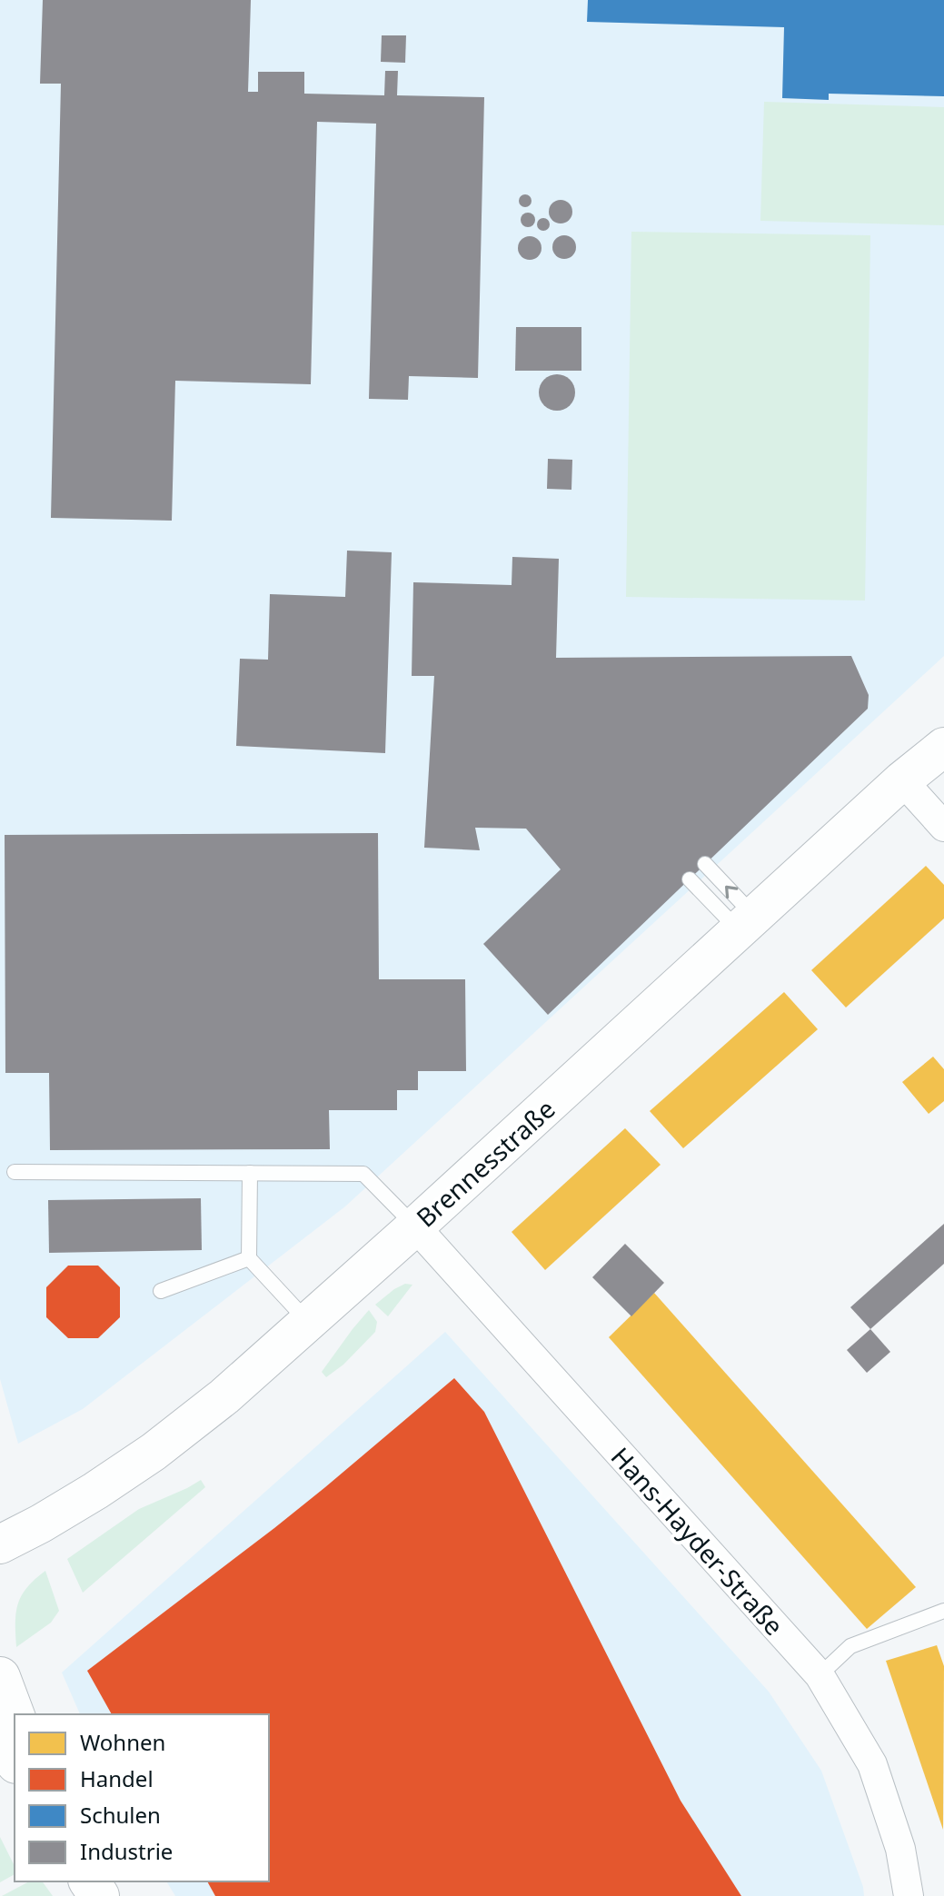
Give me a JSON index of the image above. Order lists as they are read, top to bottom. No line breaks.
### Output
{"streets":{"street":["Brennesstraße","Hans-Hayder-Straße"]},"crossings":[["Brennesstraße","Hans-Hayder-Straße"]],"legend":["Wohnen","Handel","Schulen","Industrie"]}
